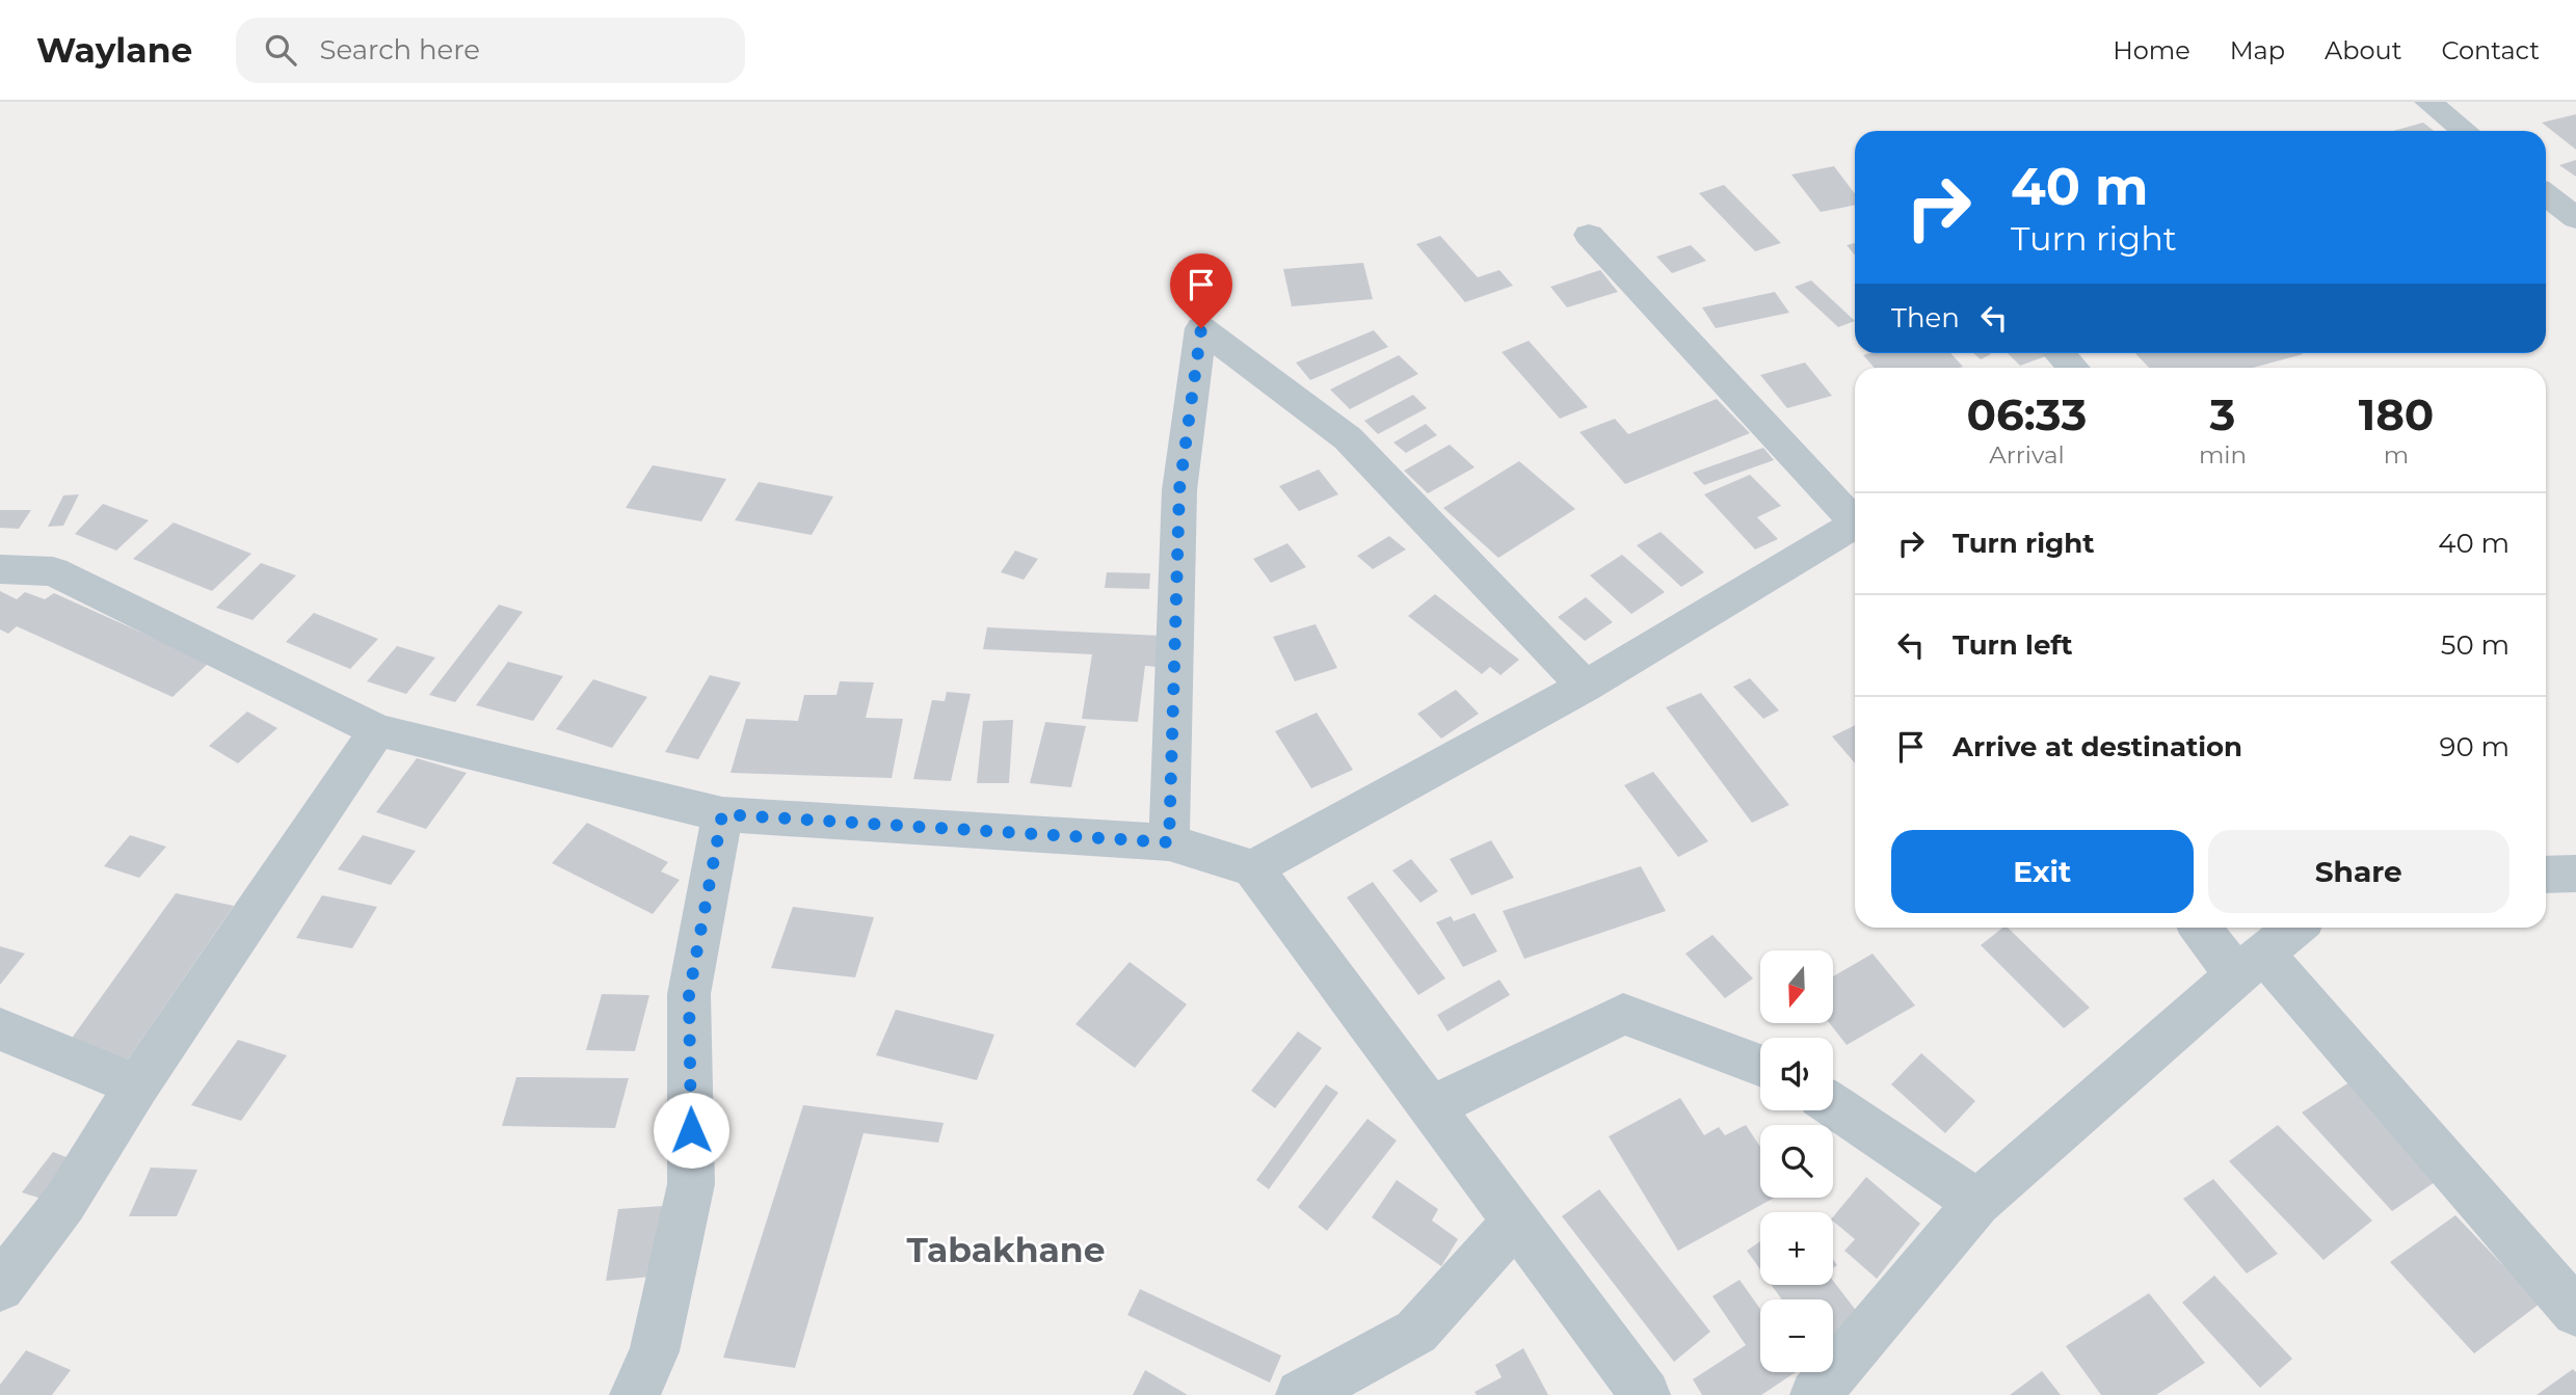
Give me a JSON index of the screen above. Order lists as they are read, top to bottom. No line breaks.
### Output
{"districts":["Tabakhane"],"north":"bottom","page":{"header":"Waylane","search":"Search here","nav":["Home","Map","About","Contact"],"turn":["40 m","Turn right"],"then":"Then","eta":["06:33","Arrival","3","min","180","m"],"list":[{"name":"Turn right","value":"40 m"},{"name":"Turn left","value":"50 m"},{"name":"Arrive at destination","value":"90 m"}],"buttons":["Exit","Share"],"map_buttons":["+","−"]}}
